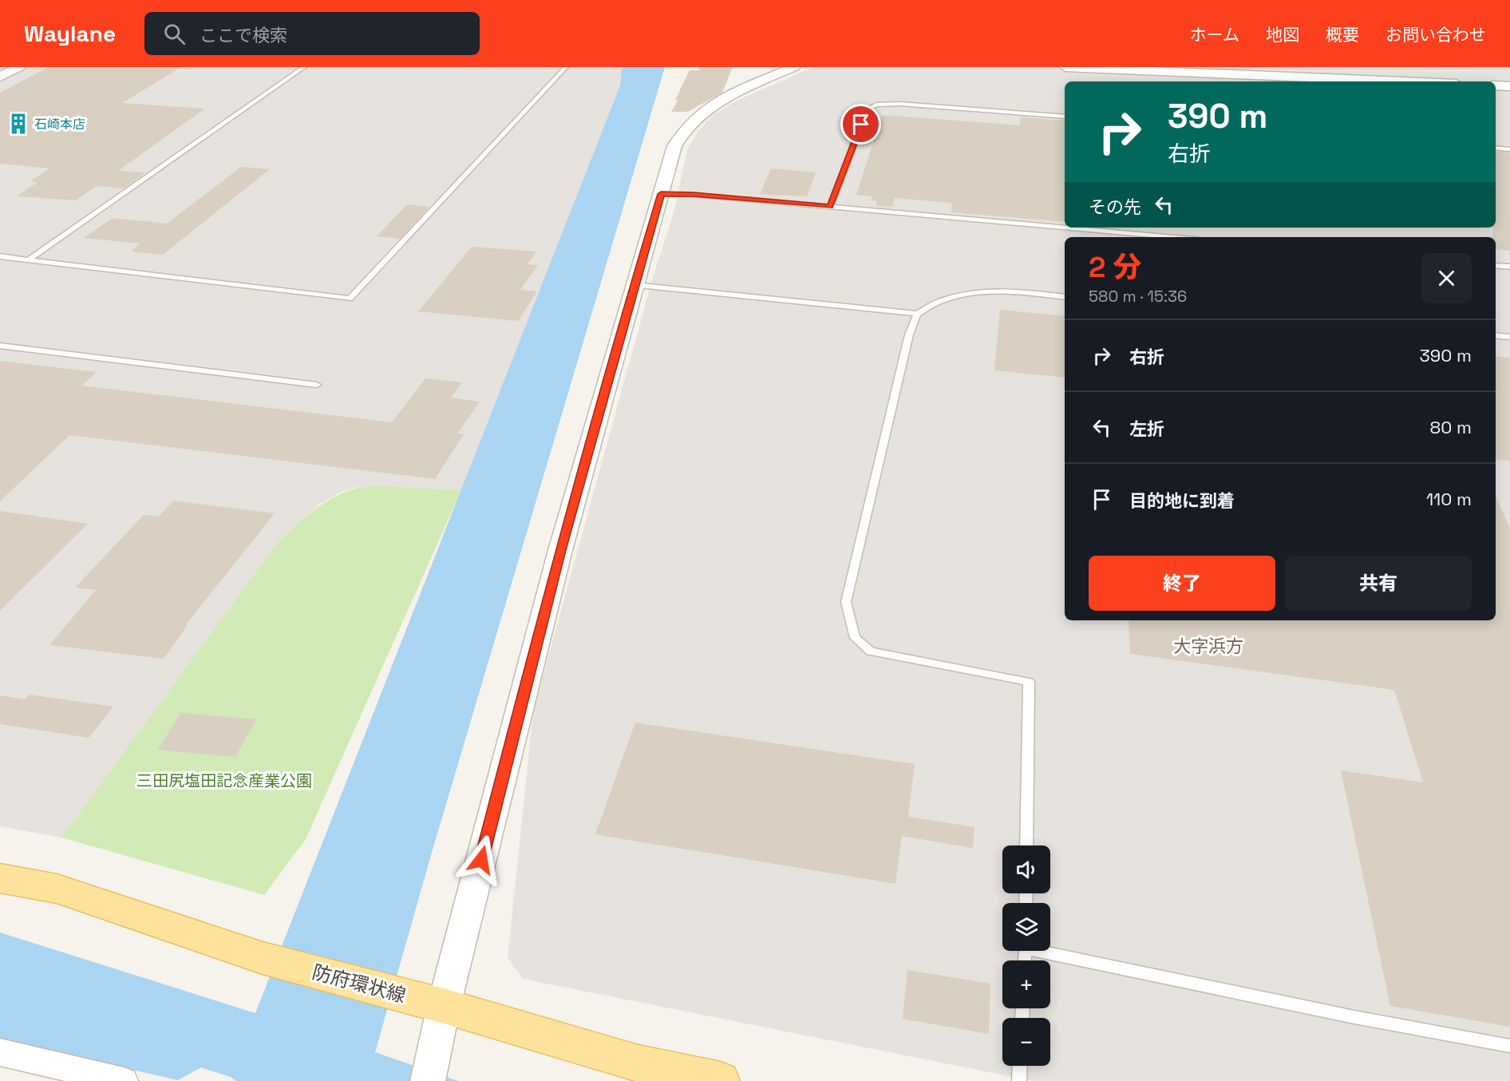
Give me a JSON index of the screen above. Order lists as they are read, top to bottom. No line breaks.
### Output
{"streets":{"main road":["防府環状線"]},"districts":["大字浜方"],"parks":["三田尻塩田記念産業公園"],"places":{"building":["石崎本店"]},"page":{"header":"Waylane","search":"ここで検索","nav":["ホーム","地図","概要","お問い合わせ"],"turn":["390 m","右折"],"then":"その先","heading":["2 分","580 m · 15:36"],"list":[{"name":"右折","value":"390 m"},{"name":"左折","value":"80 m"},{"name":"目的地に到着","value":"110 m"}],"buttons":["終了","共有"],"map_buttons":["+","−"]}}
